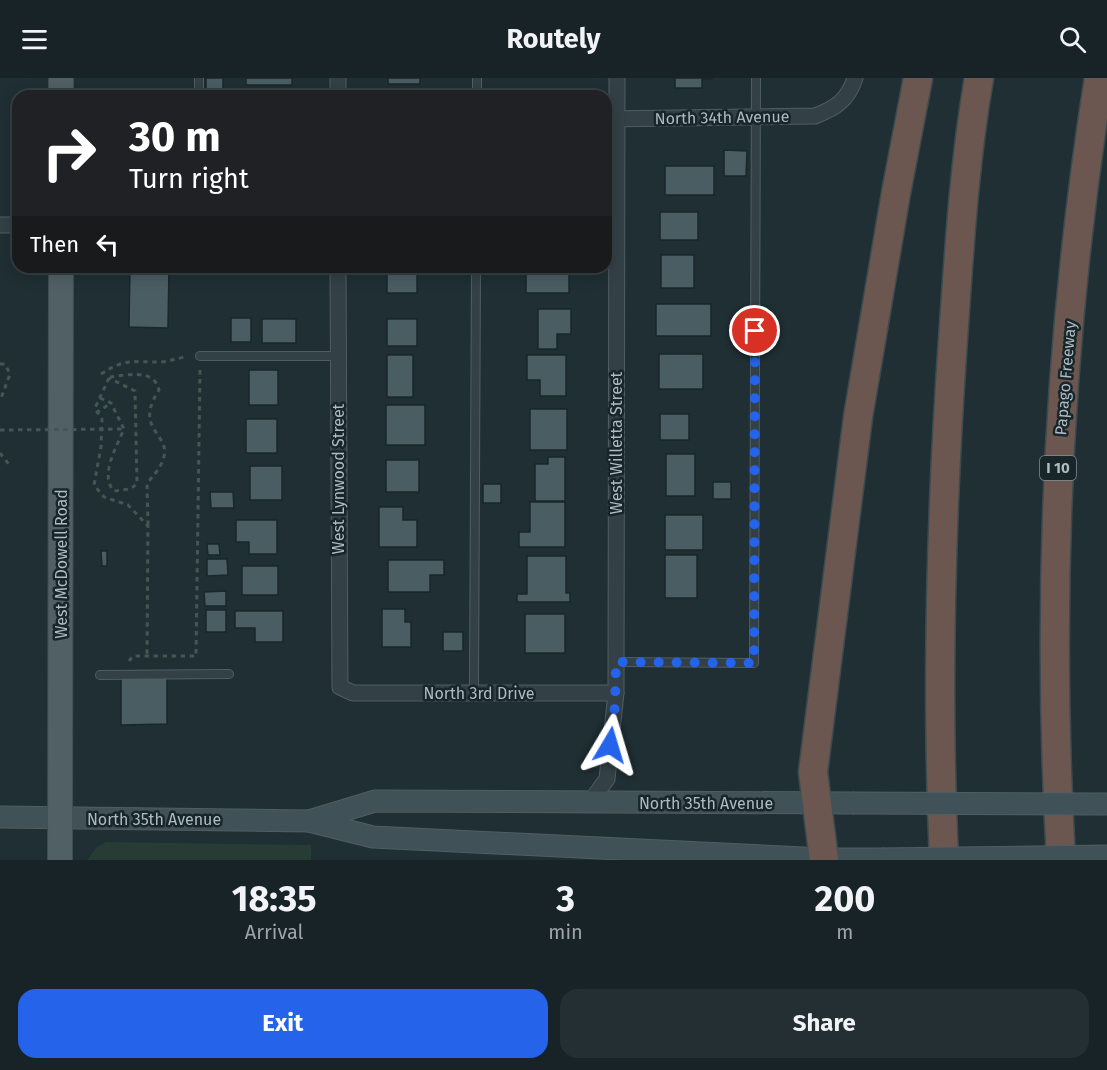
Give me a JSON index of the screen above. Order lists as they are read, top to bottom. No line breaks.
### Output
{"streets":{"highway":["Papago Freeway","I 10"],"main road":["West McDowell Road","North 35th Avenue"],"street":["North 34th Avenue","West Willetta Street","West Lynwood Street","North 3rd Drive"]},"crossings":[["North 34th Avenue","West Willetta Street"],["West Willetta Street","North 3rd Drive"],["West Willetta Street","North 35th Avenue"],["West Lynwood Street","North 3rd Drive"],["West McDowell Road","North 35th Avenue"]],"page":{"header":"Routely","turn":["30 m","Turn right"],"then":"Then","eta":["18:35","Arrival","3","min","200","m"],"buttons":["Exit","Share"]}}
